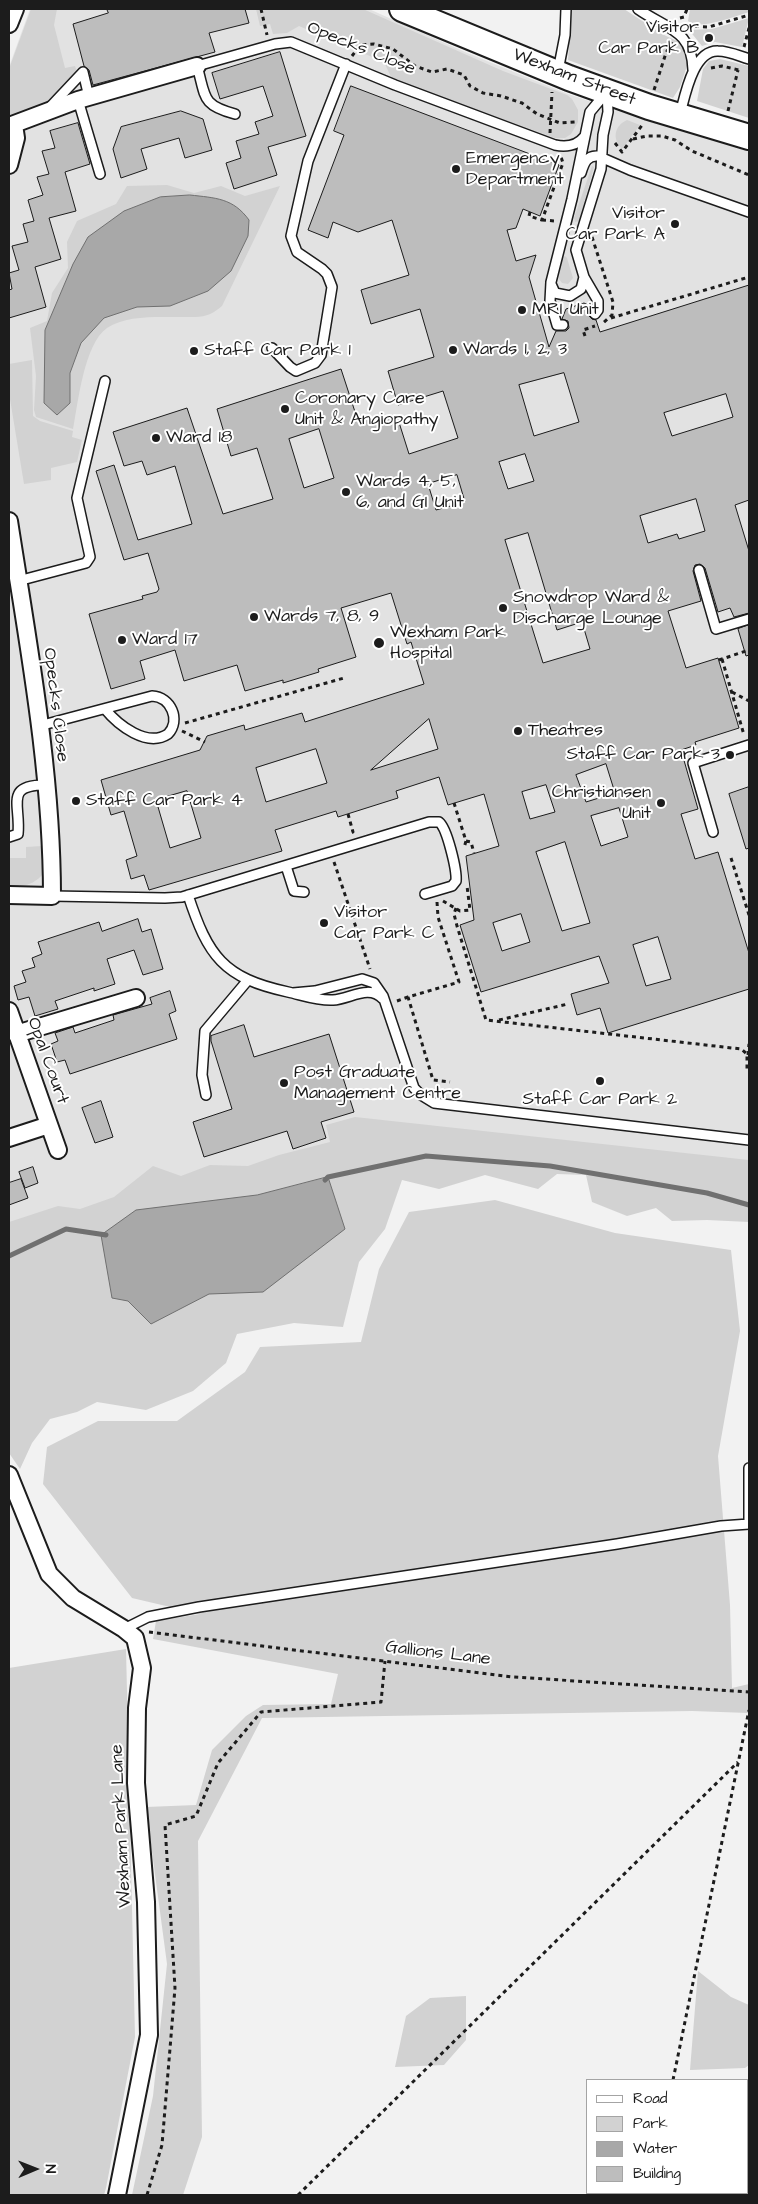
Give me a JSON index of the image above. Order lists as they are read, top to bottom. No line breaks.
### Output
{"streets":{"street":["Opecks Close","Wexham Street","Opal Court","Wexham Park Lane"],"path":["Gallions Lane"]},"crossings":[["Gallions Lane","Wexham Park Lane"]],"places":["Visitor Car Park B","Emergency Department","Visitor Car Park A","MRI Unit","Wards 1, 2, 3","Staff Car Park 1","Coronary Care Unit & Angiopathy","Ward 18","Wards 4, 5, 6, and GI Unit","Snowdrop Ward & Discharge Lounge","Wards 7, 8, 9","Ward 17","Wexham Park Hospital","Theatres","Staff Car Park 3","Staff Car Park 4","Christiansen Unit","Visitor Car Park C","Staff Car Park 2","Post Graduate Management Centre"],"legend":["Road","Park","Water","Building"],"north":"right"}
